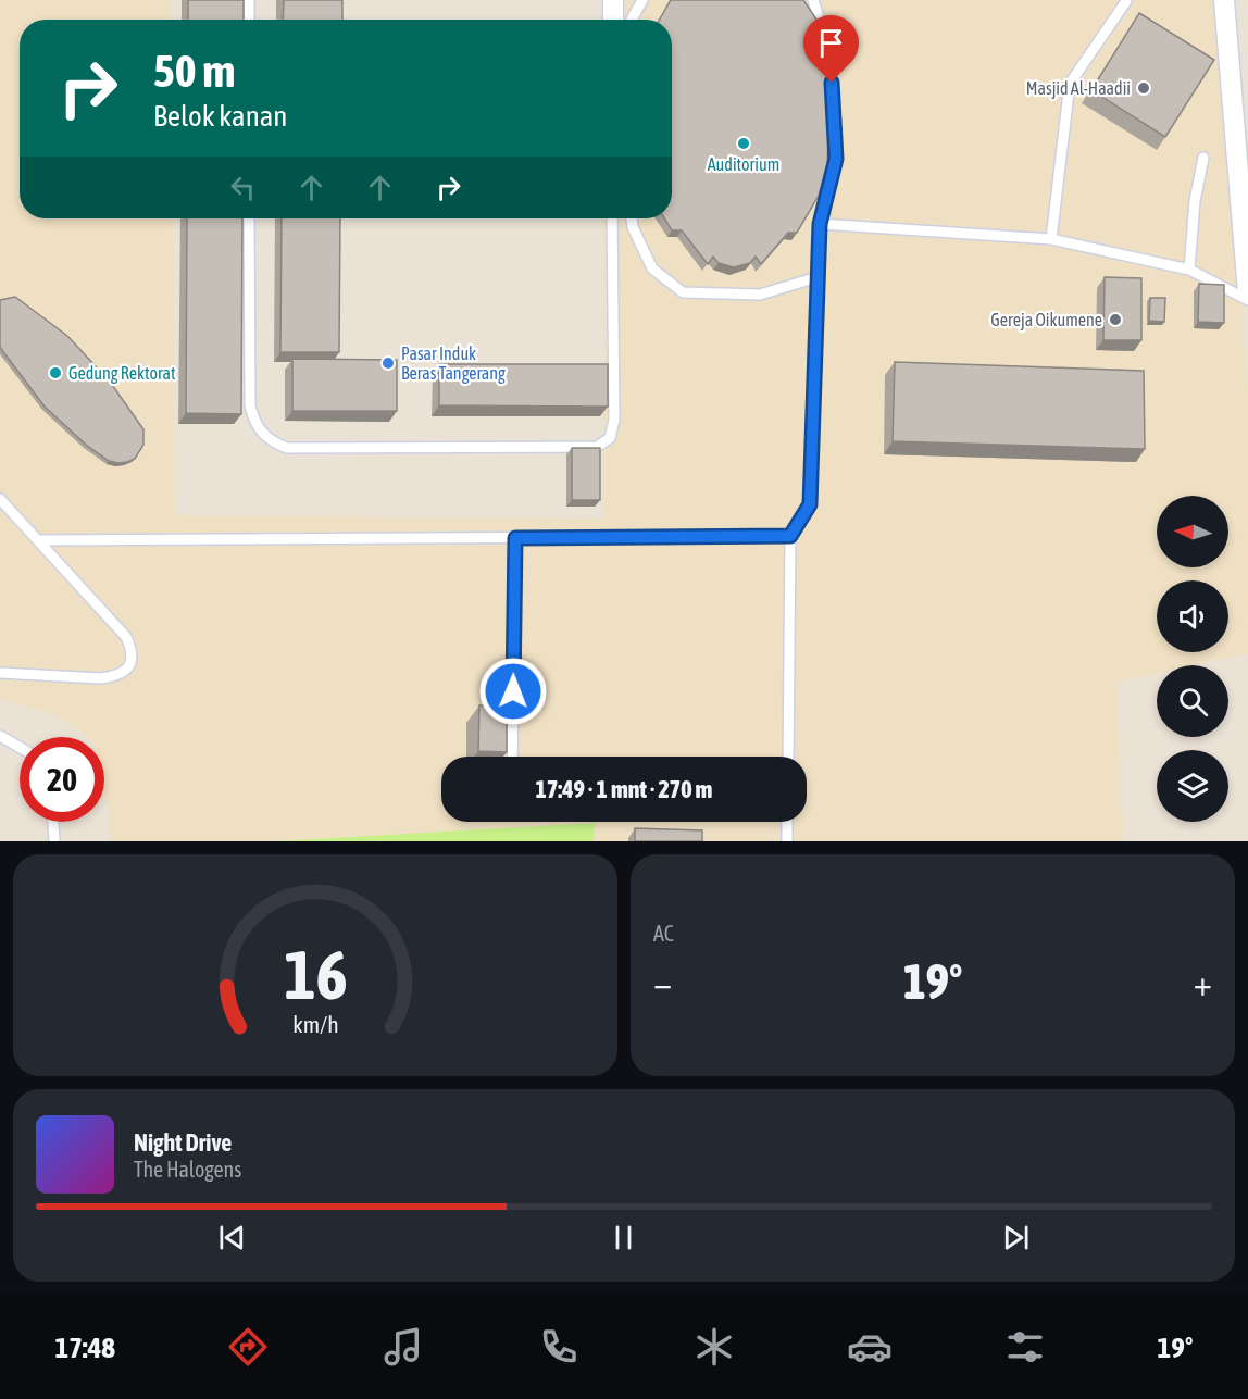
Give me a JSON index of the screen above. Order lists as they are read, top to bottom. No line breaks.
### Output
{"places":["Masjid Al-Haadii","Auditorium","Gereja Oikumene","Pasar Induk Beras Tangerang","Gedung Rektorat"],"north":"left","page":{"turn":["50 m","Belok kanan"],"limit":"20","trip":"17:49 · 1 mnt · 270 m","tile":"AC","heat":["−","19°","+"],"song":["Night Drive","The Halogens"],"tabs":["17:48","19°"],"gauge":["16","km/h"]}}
